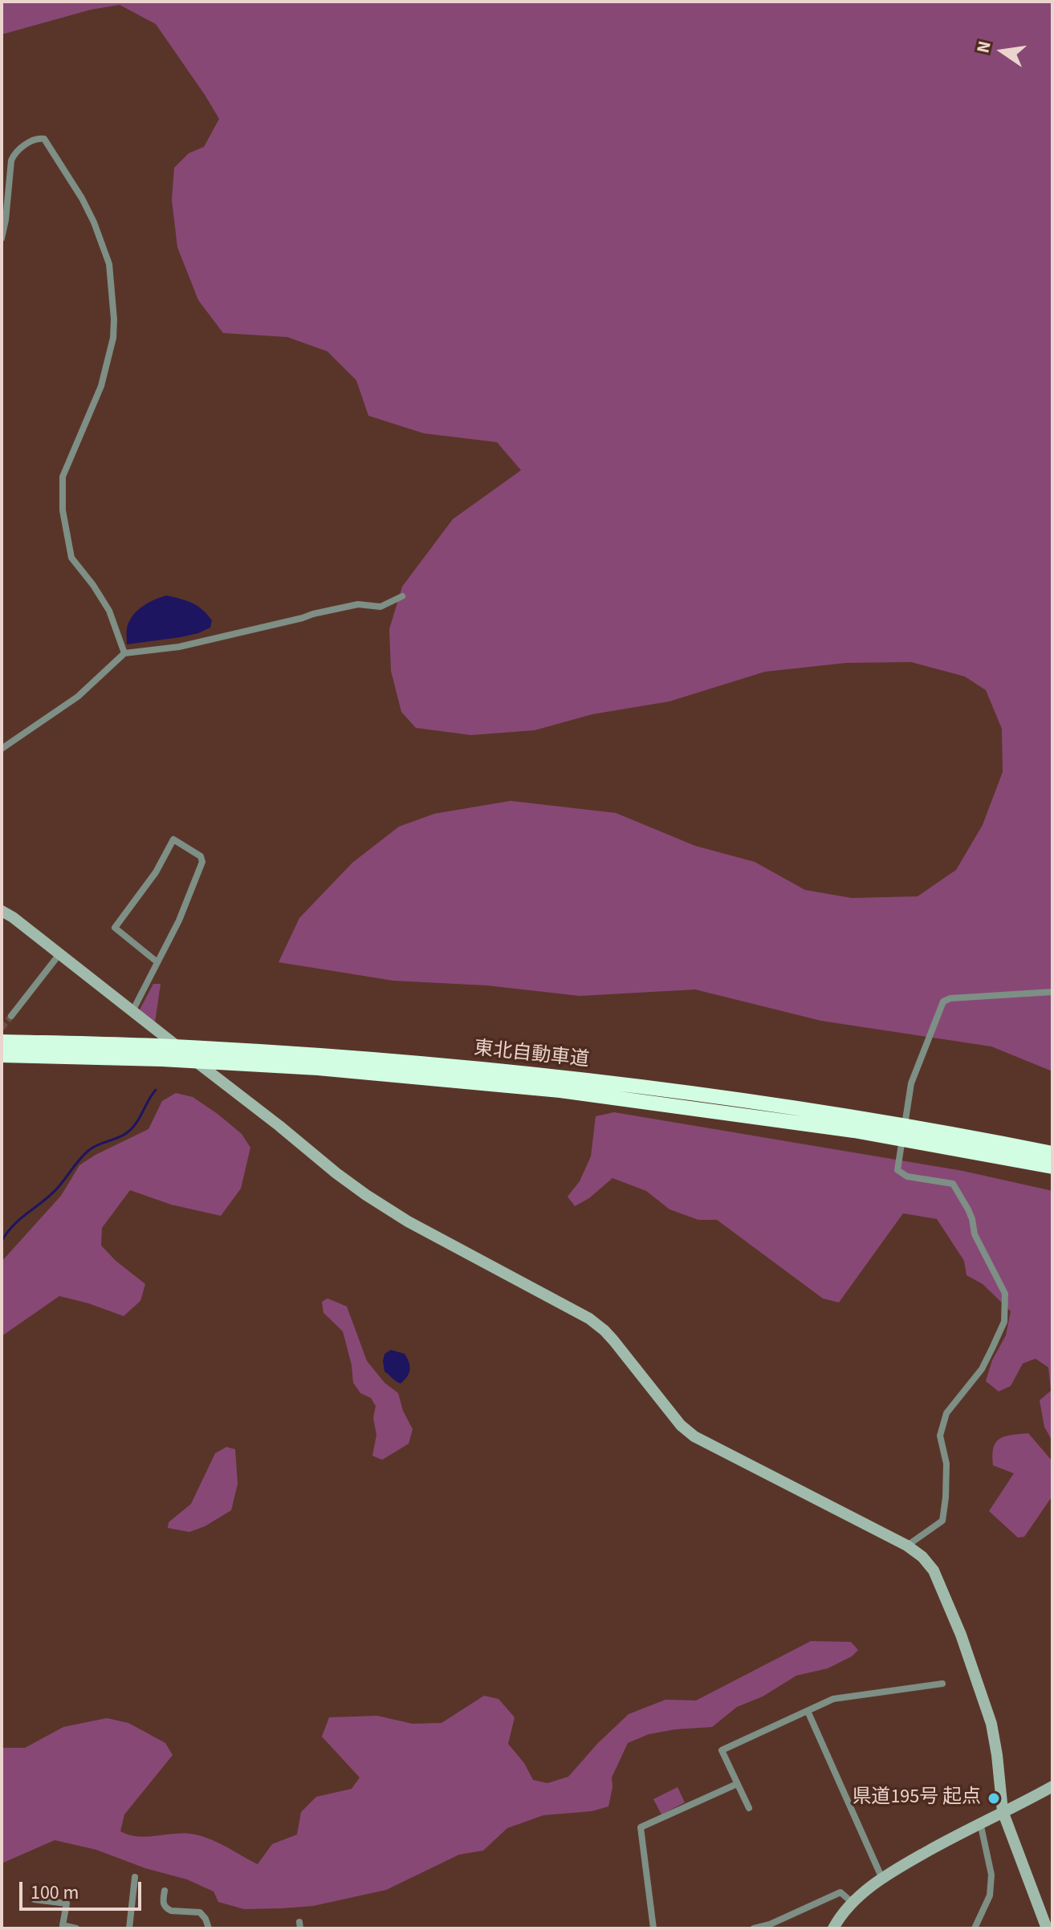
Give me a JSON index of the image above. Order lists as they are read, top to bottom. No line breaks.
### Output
{"streets":{"highway":["東北自動車道"]},"places":["県道195号 起点"],"scale_bar":"100 m","north":"left"}
